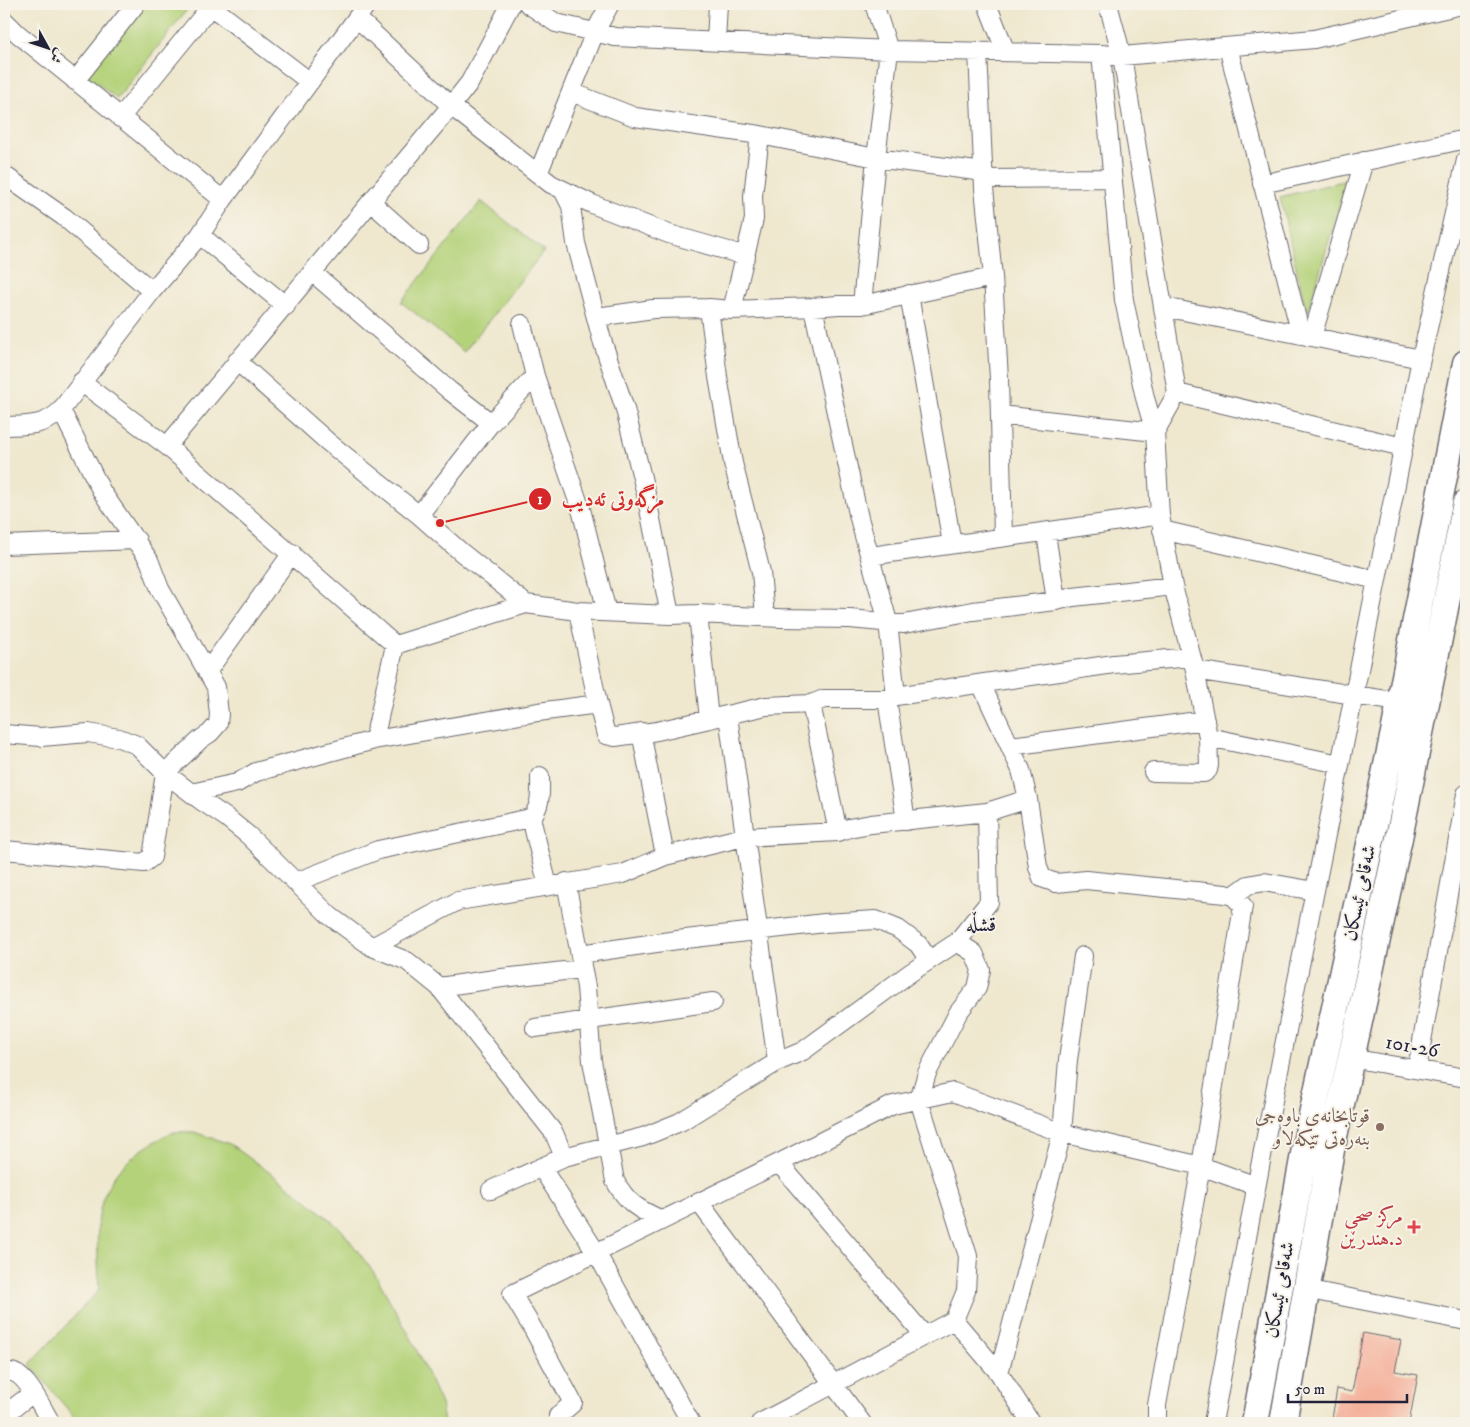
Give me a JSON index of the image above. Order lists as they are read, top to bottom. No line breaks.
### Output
{"streets":{"main road":["شەقامی ئیسکان"],"street":["101-26"]},"crossings":[["شەقامی ئیسکان","101-26"]],"districts":["قشڵه‌"],"places":{"other":["مزگەوتی ئەدیب","قوتابخانه‌ی باوه‌جی بنه‌ره‌تی تێكه‌لاو"],"health":["مرکز صحی د.هندرێن"]},"scale_bar":"50 m","north":"bottom right"}
